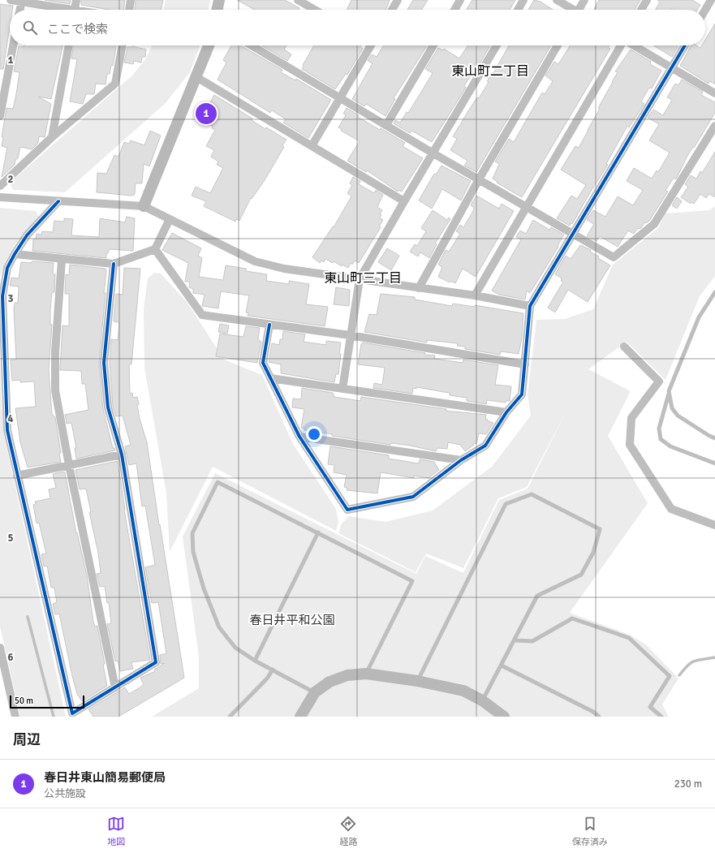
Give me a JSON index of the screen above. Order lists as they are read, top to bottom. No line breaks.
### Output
{"districts":["東山町二丁目","東山町三丁目"],"parks":["春日井平和公園"],"scale_bar":"50 m","page":{"search":"ここで検索","pins":"1","scale":"50 m","heading":"周辺","list":[{"mark":"1","name":"春日井東山簡易郵便局","note":"公共施設","value":"230 m"}],"nav":["地図","経路","保存済み"]},"grid":{"rows":["1","2","3","4","5","6"]}}
